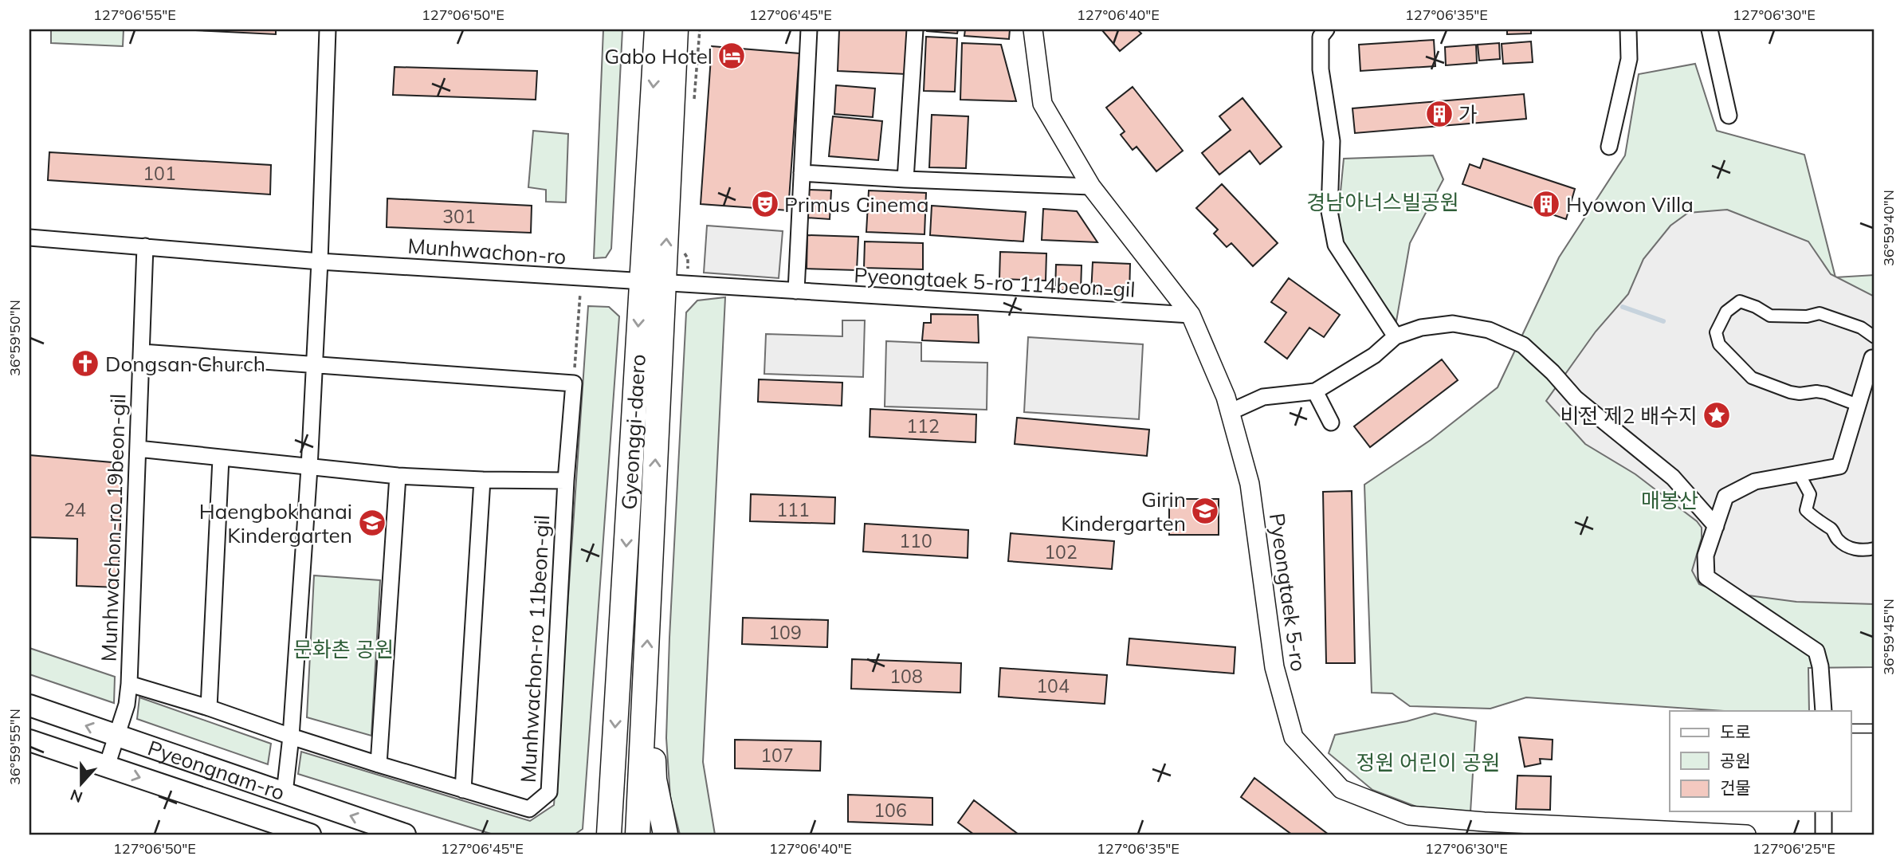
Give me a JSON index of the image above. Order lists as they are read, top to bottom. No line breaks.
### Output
{"streets":{"main road":["Gyeonggi-daero","Pyeongnam-ro"],"street":["Munhwachon-ro","Pyeongtaek 5-ro 114beon-gil","Munhwachon-ro 19beon-gil","Pyeongtaek 5-ro","Munhwachon-ro 11beon-gil"]},"crossings":[["Munhwachon-ro","Pyeongtaek 5-ro 114beon-gil"],["Munhwachon-ro","Gyeonggi-daero"],["Munhwachon-ro","Munhwachon-ro 19beon-gil"],["Pyeongtaek 5-ro 114beon-gil","Gyeonggi-daero"],["Pyeongtaek 5-ro 114beon-gil","Pyeongtaek 5-ro"],["Munhwachon-ro 19beon-gil","Munhwachon-ro 11beon-gil"]],"parks":["경남아너스빌공원","매봉산","문화촌 공원","정원 어린이 공원"],"places":{"hotel":["Gabo Hotel"],"building":["가","Hyowon Villa"],"theatre":["Primus Cinema"],"church":["Dongsan Church"],"place":["비전 제2 배수지"],"school or university":["Girin Kindergarten","Haengbokhanai Kindergarten"]},"house_numbers":["101","301","112","24","111","110","102","109","108","104","107","106"],"legend":["도로","공원","건물"],"north":"bottom","coordinates":["127°06'55\"E","127°06'50\"E","127°06'45\"E","127°06'40\"E","127°06'35\"E","127°06'30\"E","36°59'40\"N","36°59'50\"N","36°59'45\"N","36°59'55\"N","127°06'25\"E"]}
